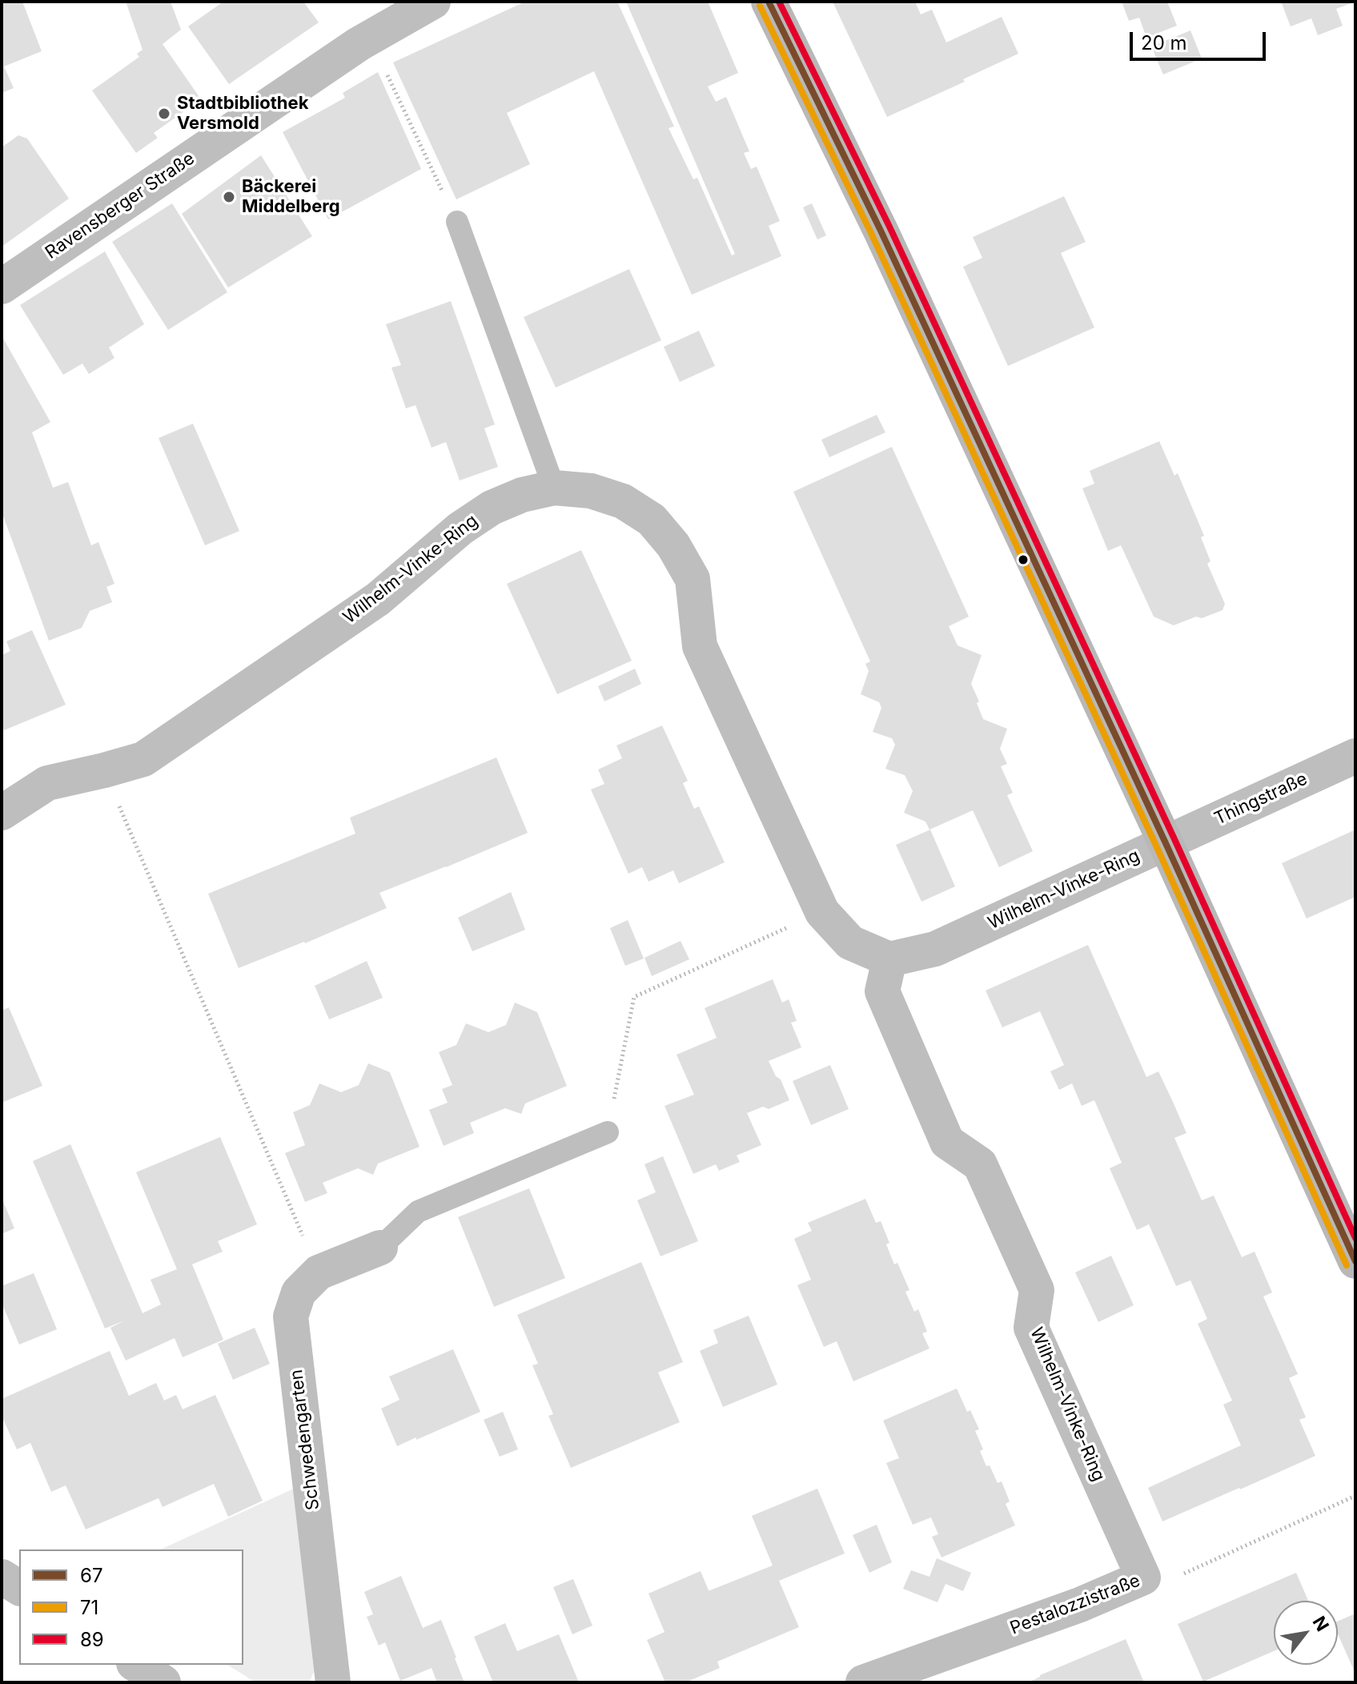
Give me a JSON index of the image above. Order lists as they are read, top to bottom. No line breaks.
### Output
{"streets":{"street":["Ravensberger Straße","Wilhelm-Vinke-Ring","Thingstraße","Schwedengarten","Pestalozzistraße"]},"crossings":[["Wilhelm-Vinke-Ring","Thingstraße"],["Wilhelm-Vinke-Ring","Pestalozzistraße"]],"places":["Stadtbibliothek Versmold","Bäckerei Middelberg"],"lines":["transit line 67","transit line 89","transit line 71"],"legend":["67","71","89"],"scale_bar":"20 m","north":"top right"}
